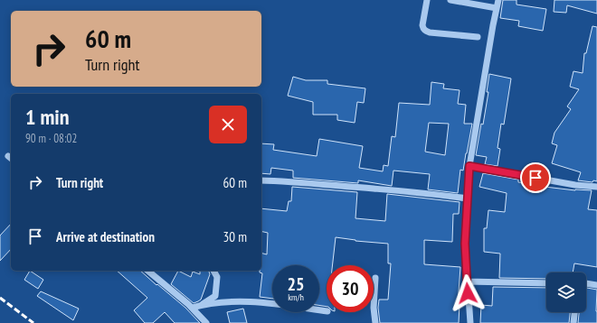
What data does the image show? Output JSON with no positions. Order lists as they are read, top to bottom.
{
  "page": {
    "turn": ["60 m", "Turn right"],
    "heading": ["1 min", "90 m · 08:02"],
    "list": [
      {
        "name": "Turn right",
        "value": "60 m"
      },
      {
        "name": "Arrive at destination",
        "value": "30 m"
      }
    ],
    "speed": "25 km/h",
    "limit": "30"
  }
}
